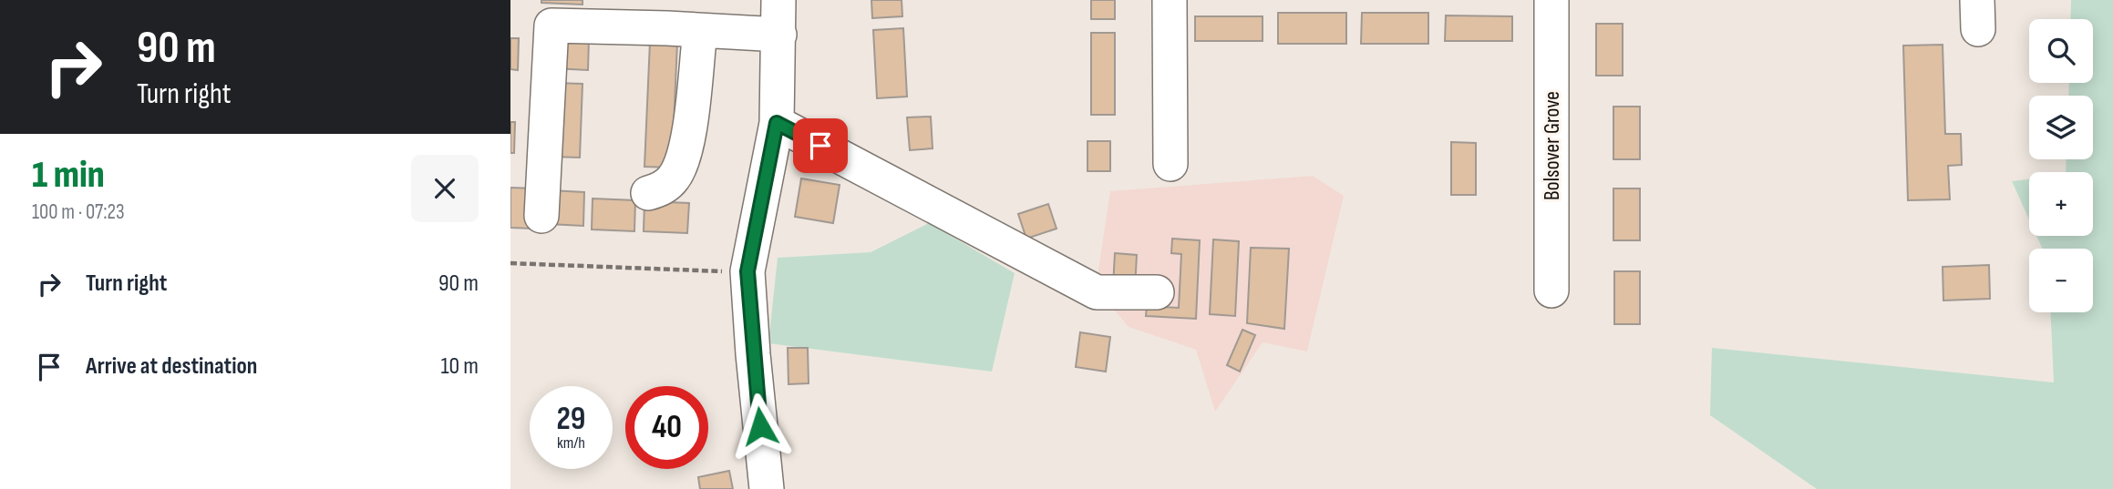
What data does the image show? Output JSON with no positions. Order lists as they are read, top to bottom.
{
  "streets": {
    "street": ["Bolsover Grove"]
  },
  "page": {
    "turn": ["90 m", "Turn right"],
    "map_buttons": ["+", "−"],
    "heading": ["1 min", "100 m · 07:23"],
    "list": [
      {
        "name": "Turn right",
        "value": "90 m"
      },
      {
        "name": "Arrive at destination",
        "value": "10 m"
      }
    ],
    "speed": "29 km/h",
    "limit": "40"
  }
}
